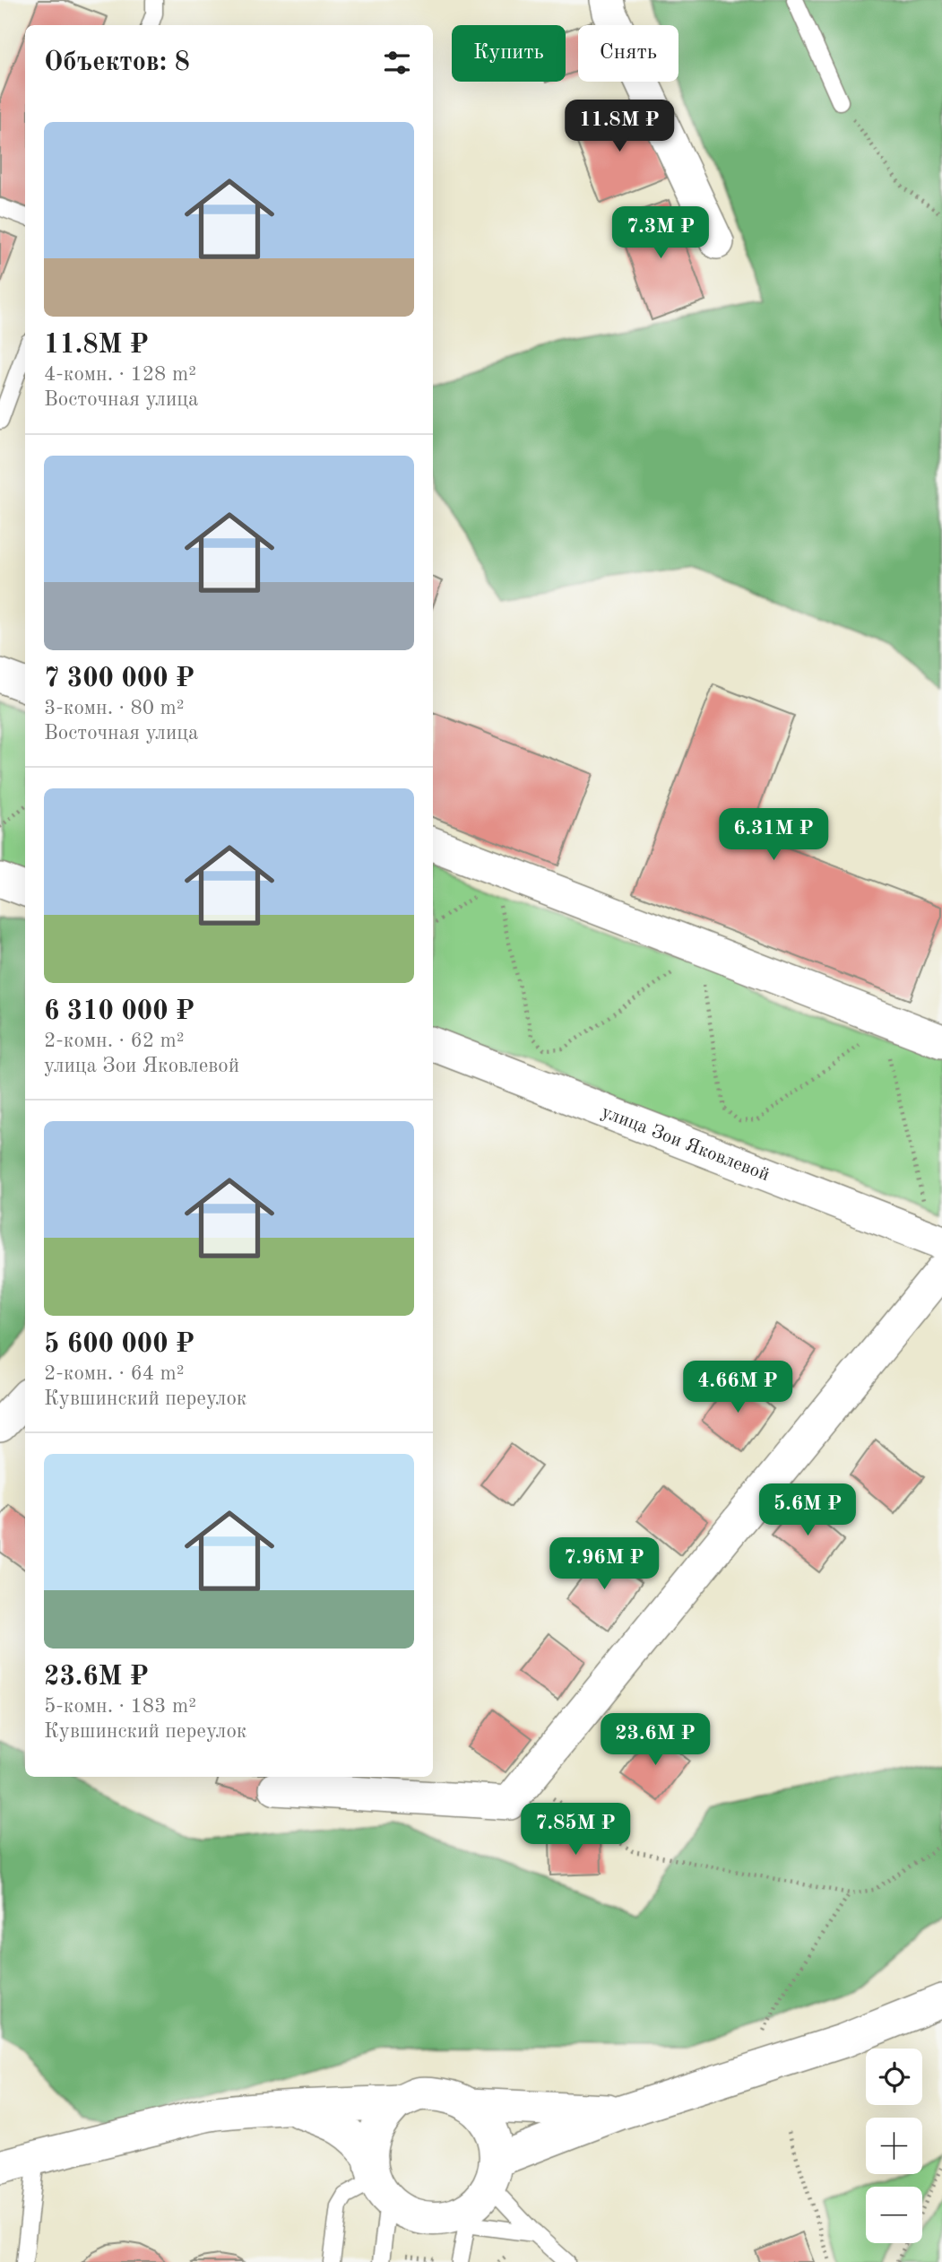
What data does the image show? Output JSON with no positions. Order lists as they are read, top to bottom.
{
  "streets": {
    "street": ["улица Зои Яковлевой"]
  },
  "page": {
    "chip": ["Купить", "Снять"],
    "heading": "Объектов: 8",
    "price": [
      "11.8M ₽",
      "7.3M ₽",
      "6.31M ₽",
      "4.66M ₽",
      "5.6M ₽",
      "7.96M ₽",
      "23.6M ₽",
      "7.85M ₽"
    ],
    "list": [
      {
        "name": "11.8M ₽",
        "note": "4-комн. · 128 m² · Восточная улица"
      },
      {
        "name": "7 300 000 ₽",
        "note": "3-комн. · 80 m² · Восточная улица"
      },
      {
        "name": "6 310 000 ₽",
        "note": "2-комн. · 62 m² · улица Зои Яковлевой"
      },
      {
        "name": "5 600 000 ₽",
        "note": "2-комн. · 64 m² · Кувшинский переулок"
      },
      {
        "name": "23.6M ₽",
        "note": "5-комн. · 183 m² · Кувшинский переулок"
      }
    ],
    "map_buttons": ["+", "−"]
  }
}
